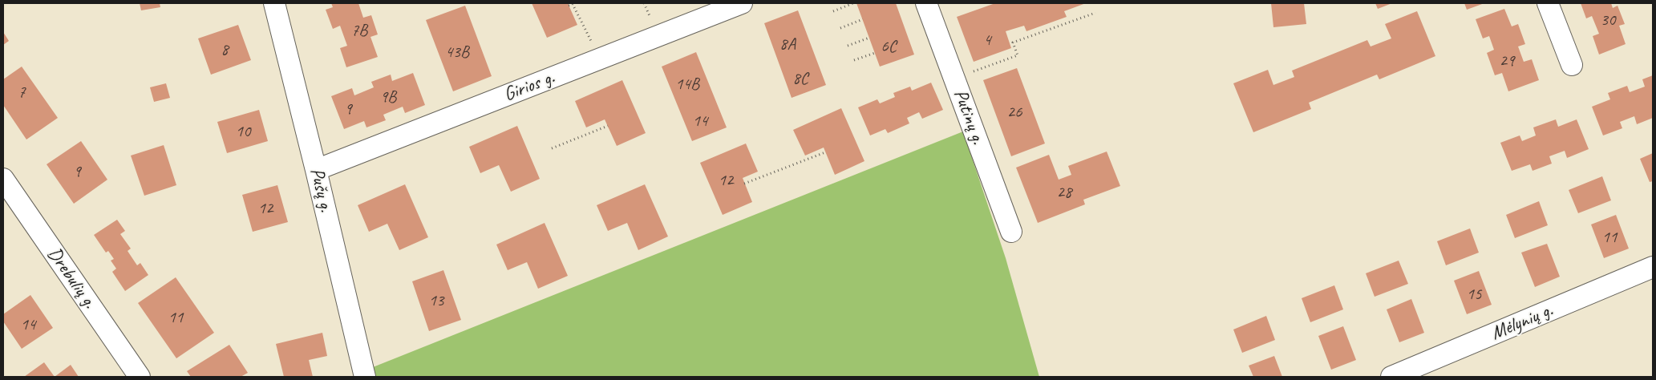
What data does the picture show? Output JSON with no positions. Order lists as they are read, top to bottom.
{
  "streets": {
    "street": [
      "Girios g.",
      "Putinų g.",
      "Pušų g.",
      "Drebulių g.",
      "Mėlynių g."
    ]
  },
  "crossings": [
    ["Girios g.", "Pušų g."]
  ],
  "house_numbers": [
    "30",
    "7B",
    "4",
    "8A",
    "6C",
    "8",
    "43B",
    "29",
    "8C",
    "14B",
    "7",
    "9B",
    "9",
    "26",
    "14",
    "10",
    "9",
    "12",
    "28",
    "12",
    "11",
    "15",
    "13",
    "11",
    "14"
  ]
}
